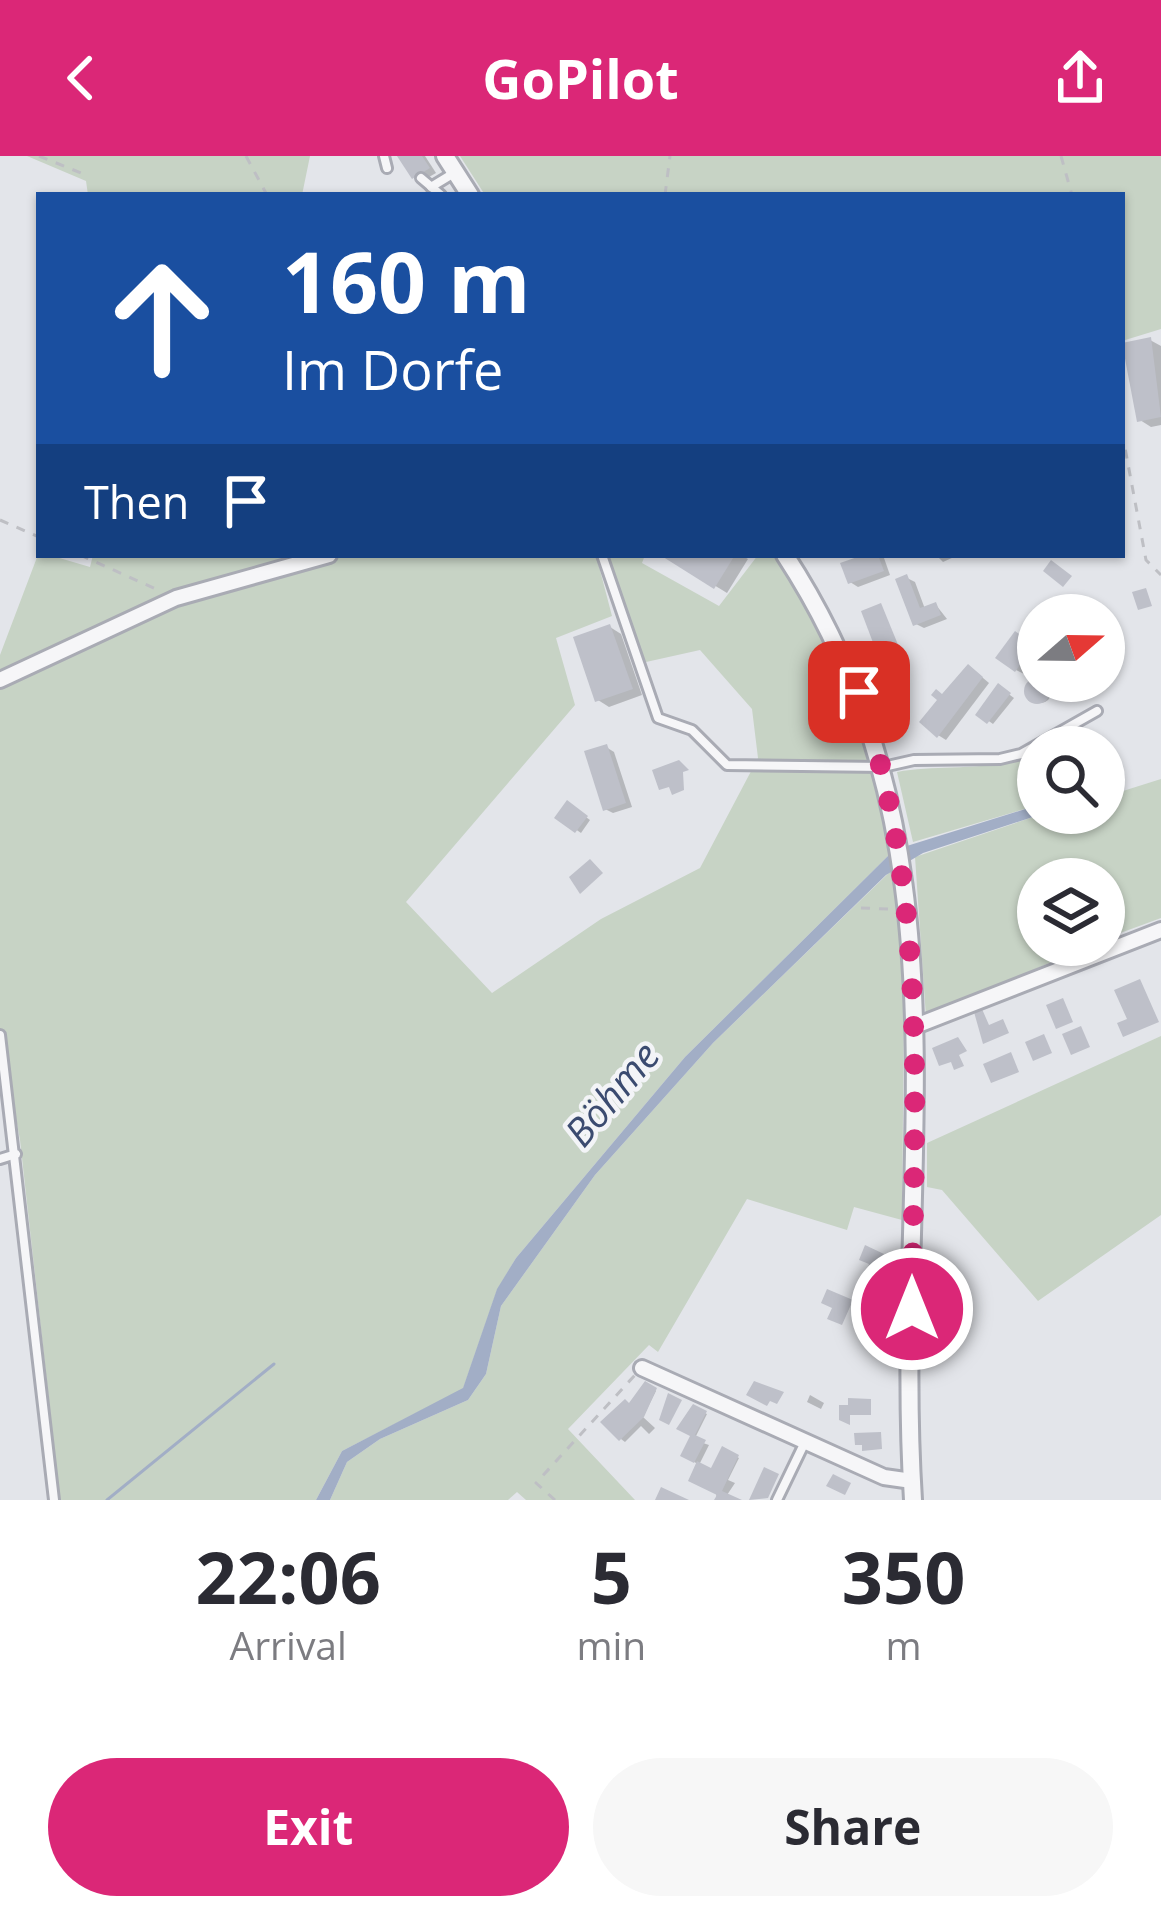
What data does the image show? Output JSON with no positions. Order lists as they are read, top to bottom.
{
  "water": ["Böhme"],
  "north": "right",
  "page": {
    "header": "GoPilot",
    "turn": ["160 m", "Im Dorfe"],
    "then": "Then",
    "eta": [
      "22:06",
      "Arrival",
      "5",
      "min",
      "350",
      "m"
    ],
    "buttons": ["Exit", "Share"]
  }
}
